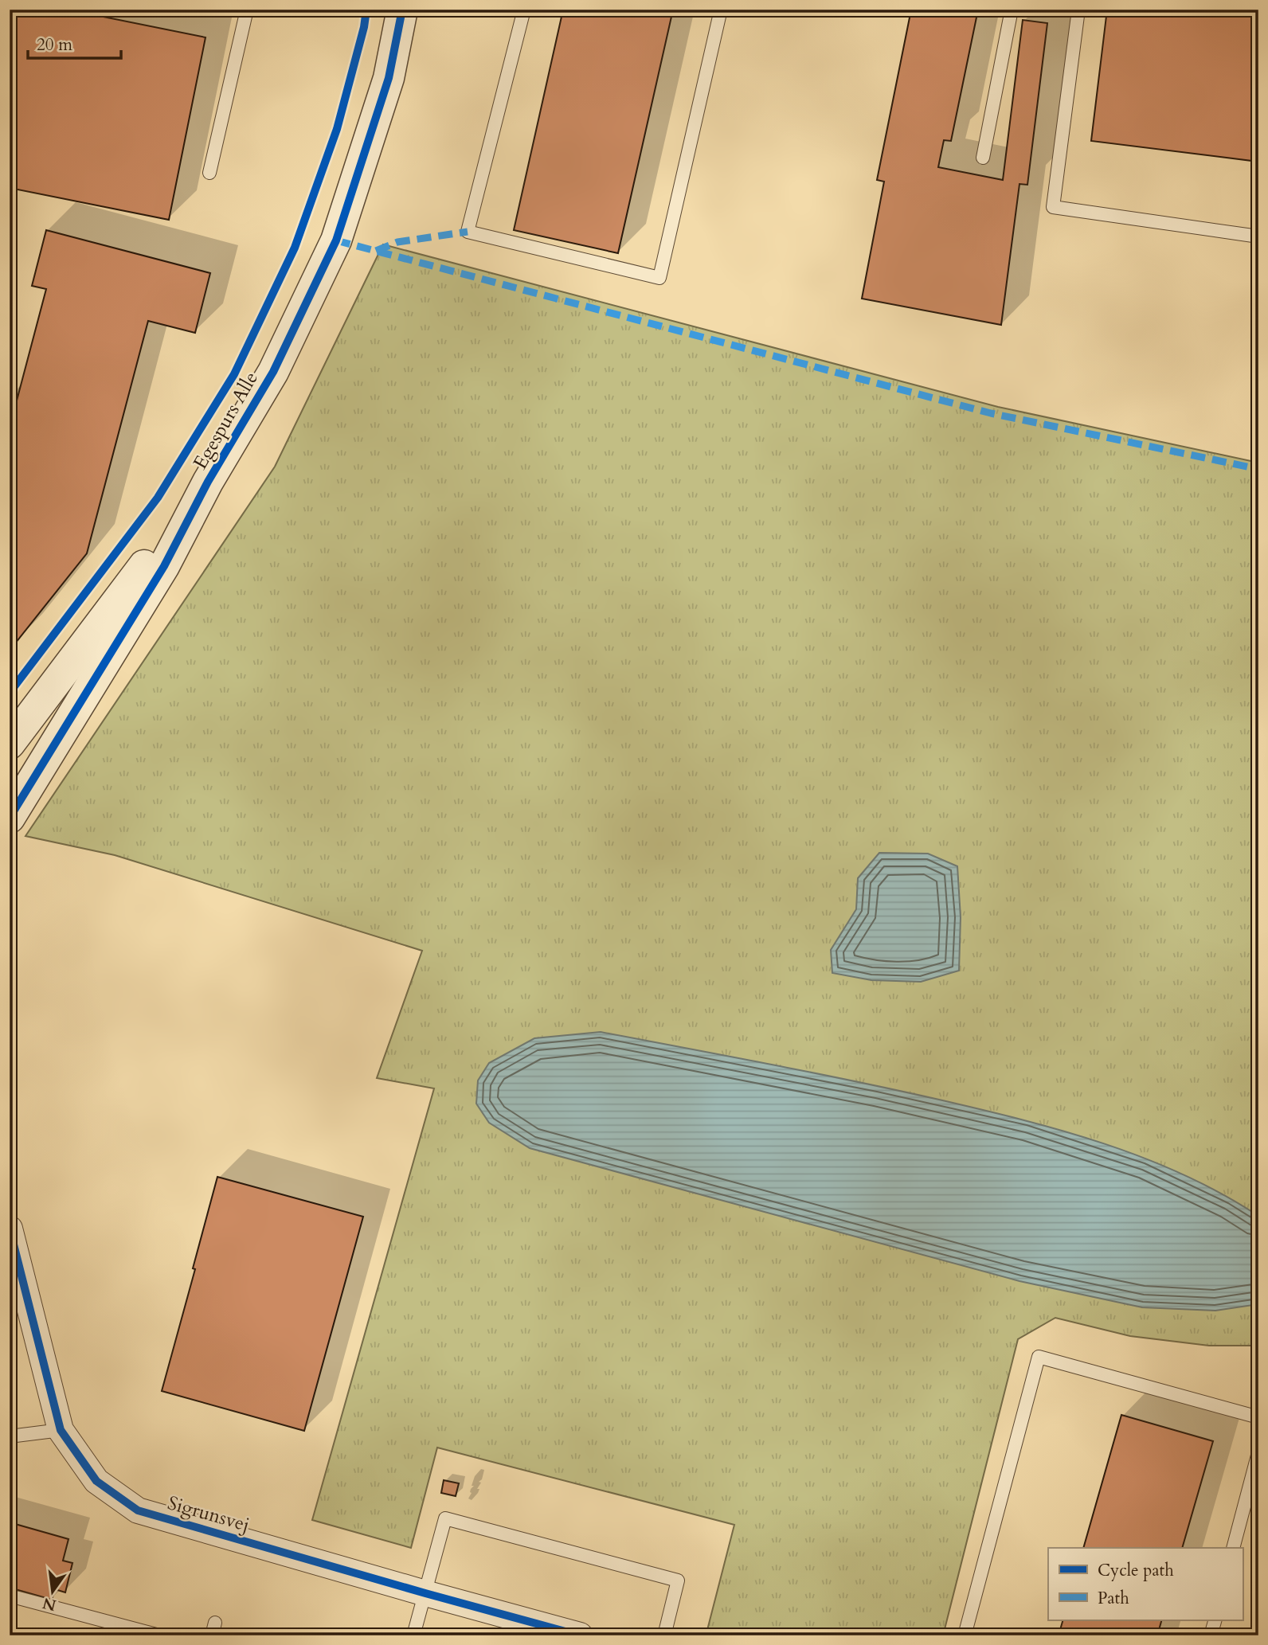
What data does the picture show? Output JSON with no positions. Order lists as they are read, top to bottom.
{
  "streets": {
    "street": ["Egespurs Alle", "Sigrunsvej"]
  },
  "legend": ["Cycle path", "Path"],
  "scale_bar": "20 m",
  "north": "bottom"
}
